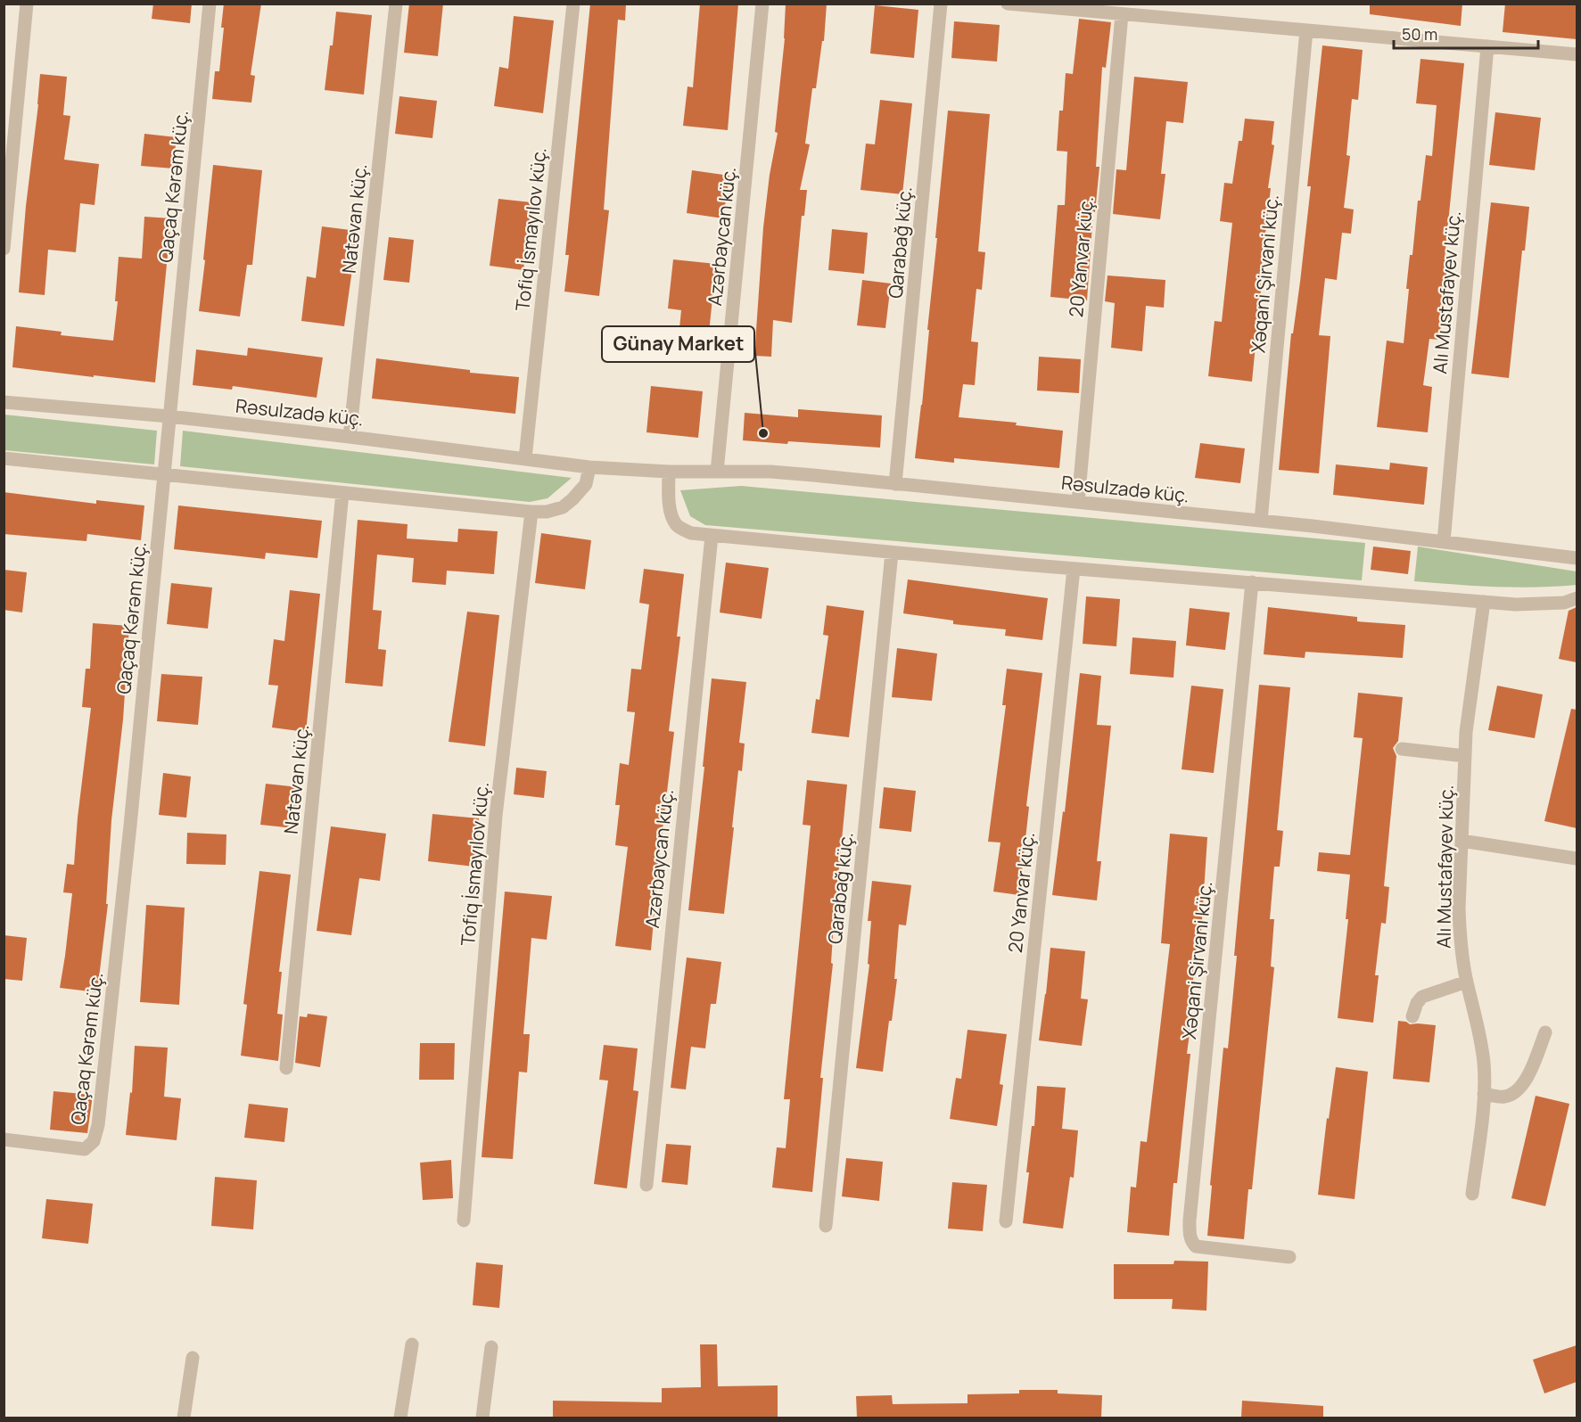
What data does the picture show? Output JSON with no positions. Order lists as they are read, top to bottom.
{
  "streets": {
    "street": [
      "Qaçaq Kərəm küç.",
      "Natəvan küç.",
      "Tofiq İsmayılov küç.",
      "Azərbaycan küç.",
      "Qarabağ küç.",
      "20 Yanvar küç.",
      "Xəqani Şirvani küç.",
      "Alı Mustafayev küç.",
      "Rəsulzadə küç."
    ]
  },
  "crossings": [
    ["Qaçaq Kərəm küç.", "Rəsulzadə küç."],
    ["Natəvan küç.", "Rəsulzadə küç."],
    ["Tofiq İsmayılov küç.", "Rəsulzadə küç."],
    ["Azərbaycan küç.", "Rəsulzadə küç."],
    ["Qarabağ küç.", "Rəsulzadə küç."],
    ["20 Yanvar küç.", "Rəsulzadə küç."],
    ["Xəqani Şirvani küç.", "Rəsulzadə küç."],
    ["Alı Mustafayev küç.", "Rəsulzadə küç."]
  ],
  "places": ["Günay Market"],
  "scale_bar": "50 m"
}
